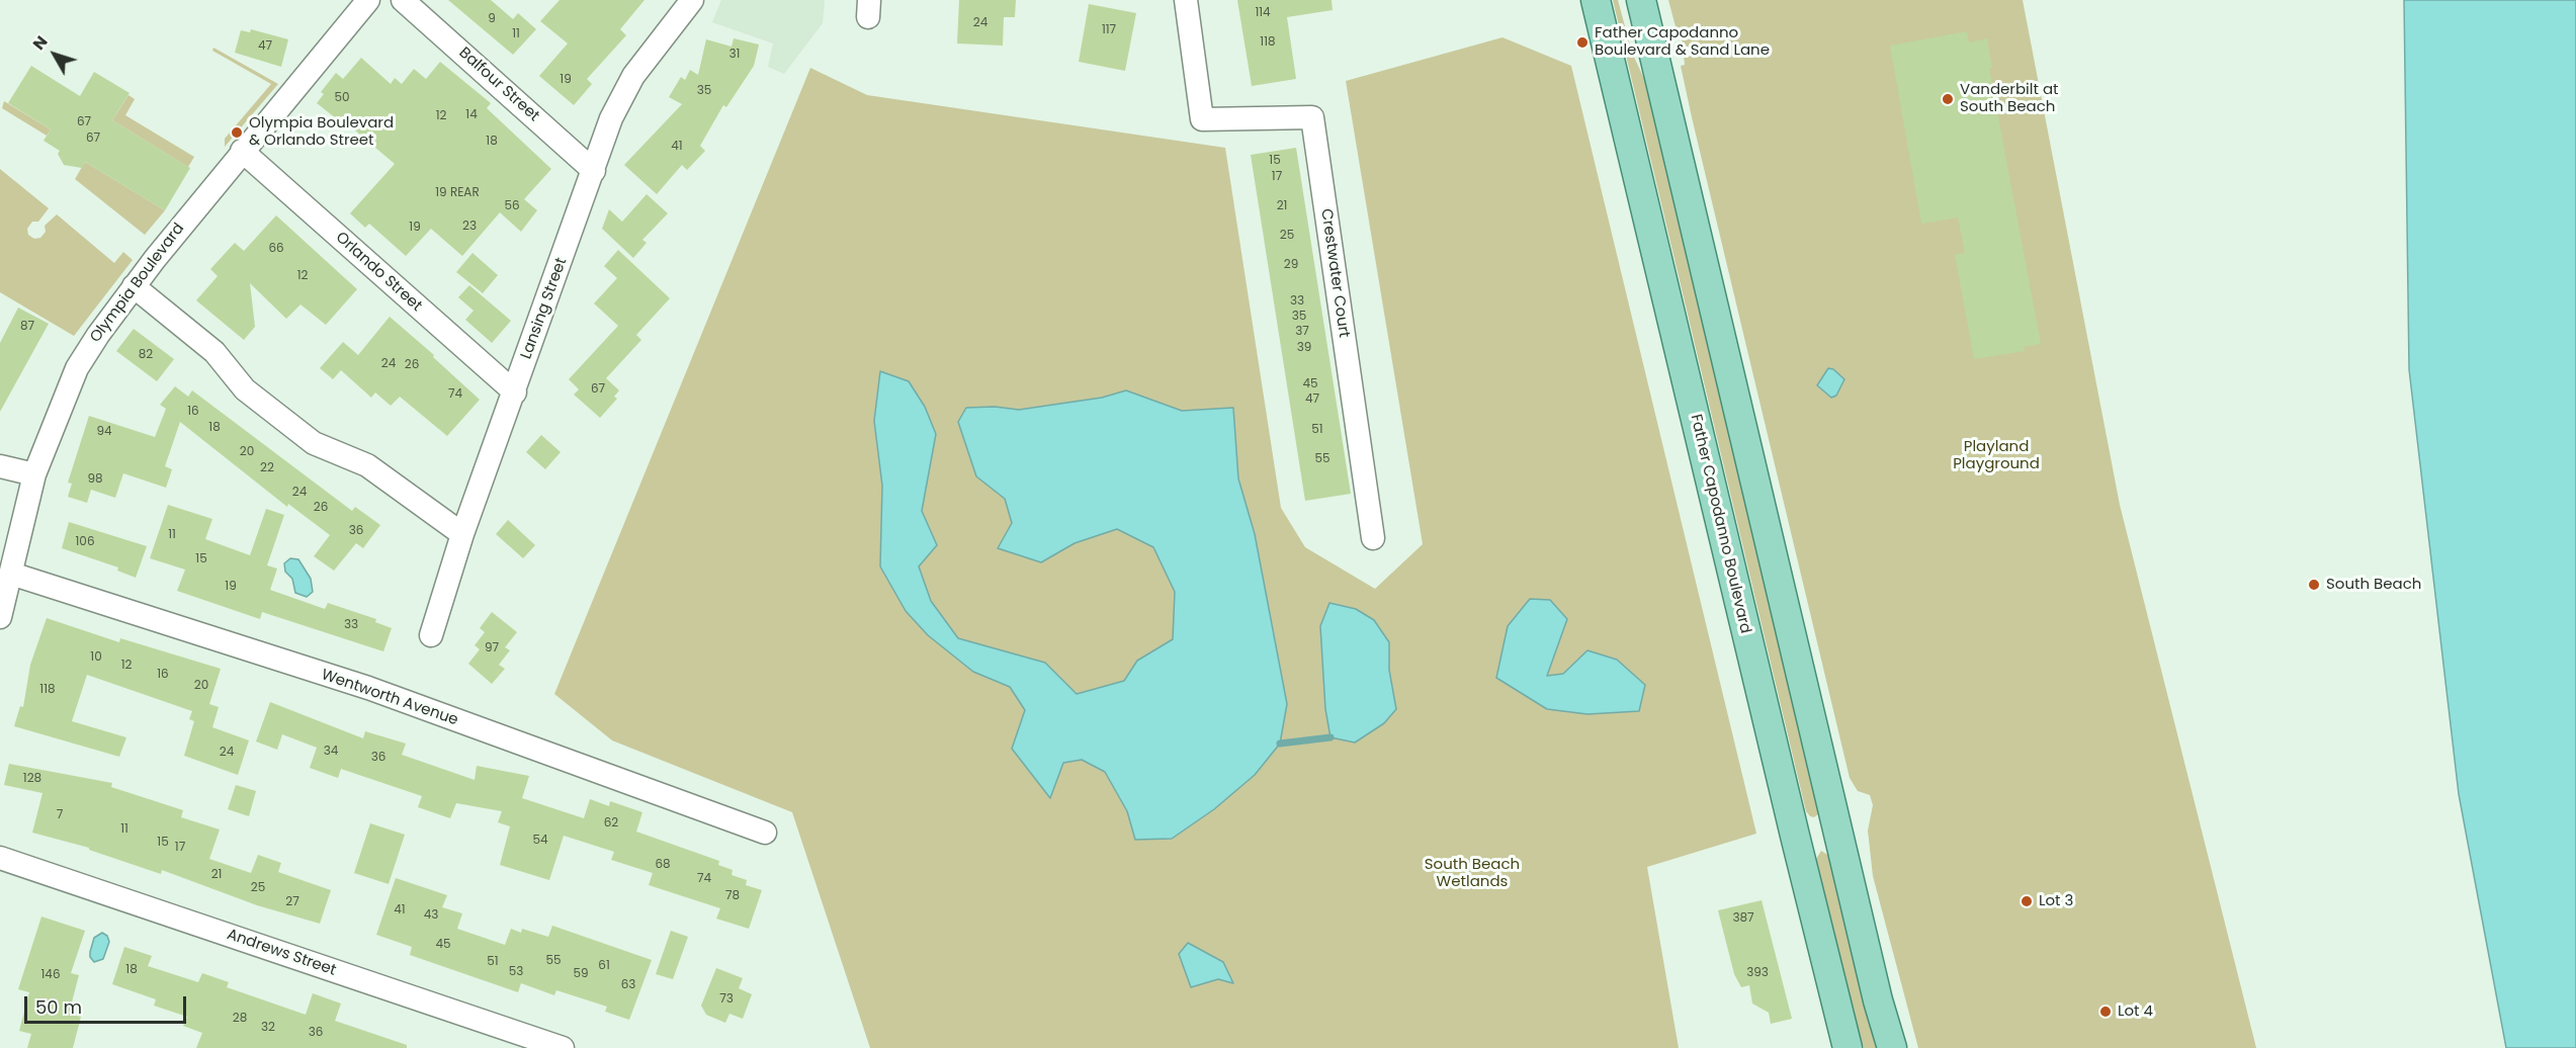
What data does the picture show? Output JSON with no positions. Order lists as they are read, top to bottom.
{
  "streets": {
    "main road": ["Father Capodanno Boulevard"],
    "street": [
      "Balfour Street",
      "Orlando Street",
      "Crestwater Court",
      "Olympia Boulevard",
      "Lansing Street",
      "Wentworth Avenue",
      "Andrews Street"
    ]
  },
  "crossings": [
    ["Balfour Street", "Lansing Street"],
    ["Orlando Street", "Olympia Boulevard"],
    ["Orlando Street", "Lansing Street"],
    ["Olympia Boulevard", "Wentworth Avenue"]
  ],
  "parks": ["Playland Playground", "South Beach Wetlands"],
  "places": [
    "Father Capodanno Boulevard & Sand Lane",
    "Vanderbilt at South Beach",
    "Olympia Boulevard & Orlando Street",
    "South Beach",
    "Lot 3",
    "Lot 4"
  ],
  "house_numbers": [
    "114",
    "9",
    "24",
    "117",
    "11",
    "118",
    "47",
    "31",
    "19",
    "35",
    "50",
    "14",
    "12",
    "67",
    "67",
    "18",
    "41",
    "15",
    "17",
    "19 REAR",
    "56",
    "21",
    "23",
    "19",
    "25",
    "66",
    "29",
    "12",
    "33",
    "35",
    "87",
    "37",
    "39",
    "82",
    "24",
    "26",
    "45",
    "67",
    "74",
    "47",
    "16",
    "18",
    "51",
    "94",
    "20",
    "55",
    "22",
    "98",
    "24",
    "26",
    "36",
    "11",
    "106",
    "15",
    "19",
    "33",
    "97",
    "10",
    "12",
    "16",
    "20",
    "118",
    "34",
    "24",
    "36",
    "128",
    "7",
    "62",
    "11",
    "54",
    "15",
    "17",
    "68",
    "21",
    "74",
    "25",
    "78",
    "27",
    "41",
    "43",
    "387",
    "45",
    "55",
    "51",
    "61",
    "18",
    "53",
    "393",
    "59",
    "146",
    "63",
    "73",
    "28",
    "32",
    "36"
  ],
  "scale_bar": "50 m",
  "north": "top left"
}
